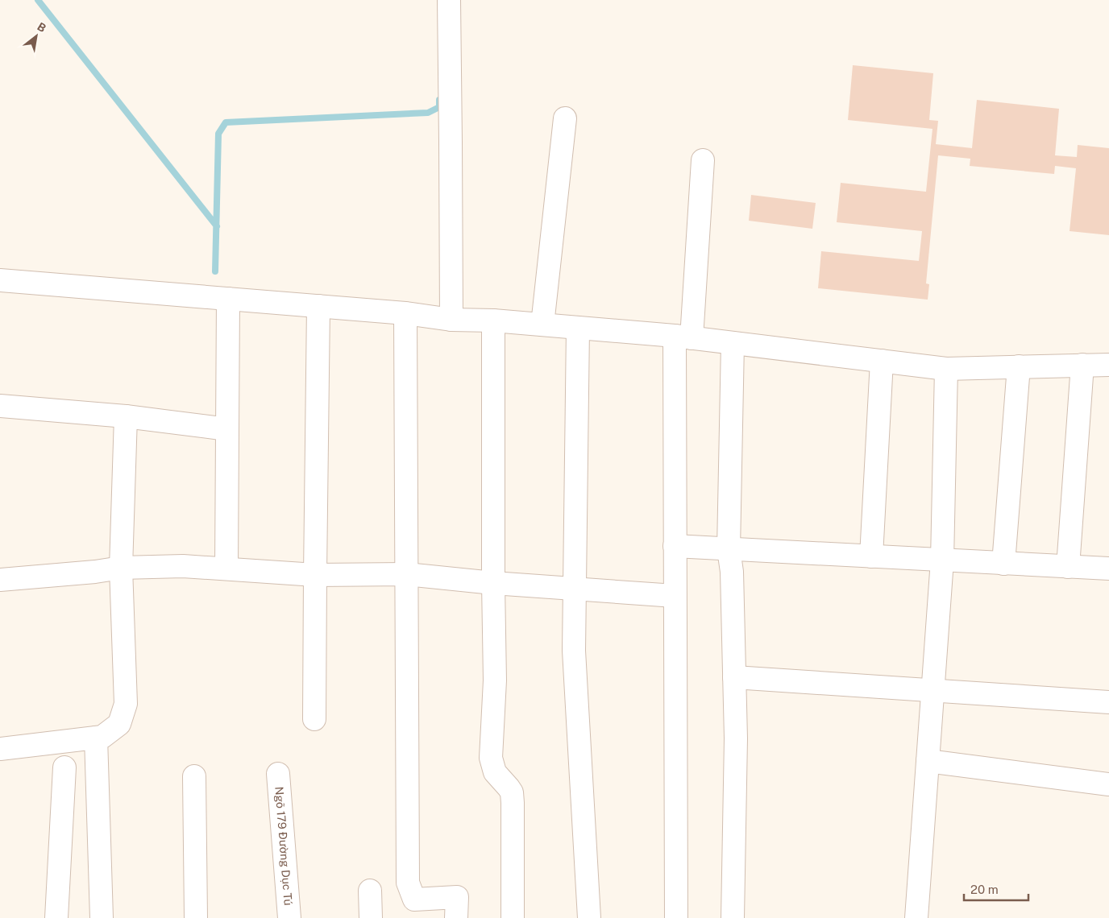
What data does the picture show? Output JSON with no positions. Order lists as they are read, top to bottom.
{
  "streets": {
    "street": ["Ngõ 179 Đường Dục Tú"]
  },
  "scale_bar": "20 m",
  "north": "top right"
}
